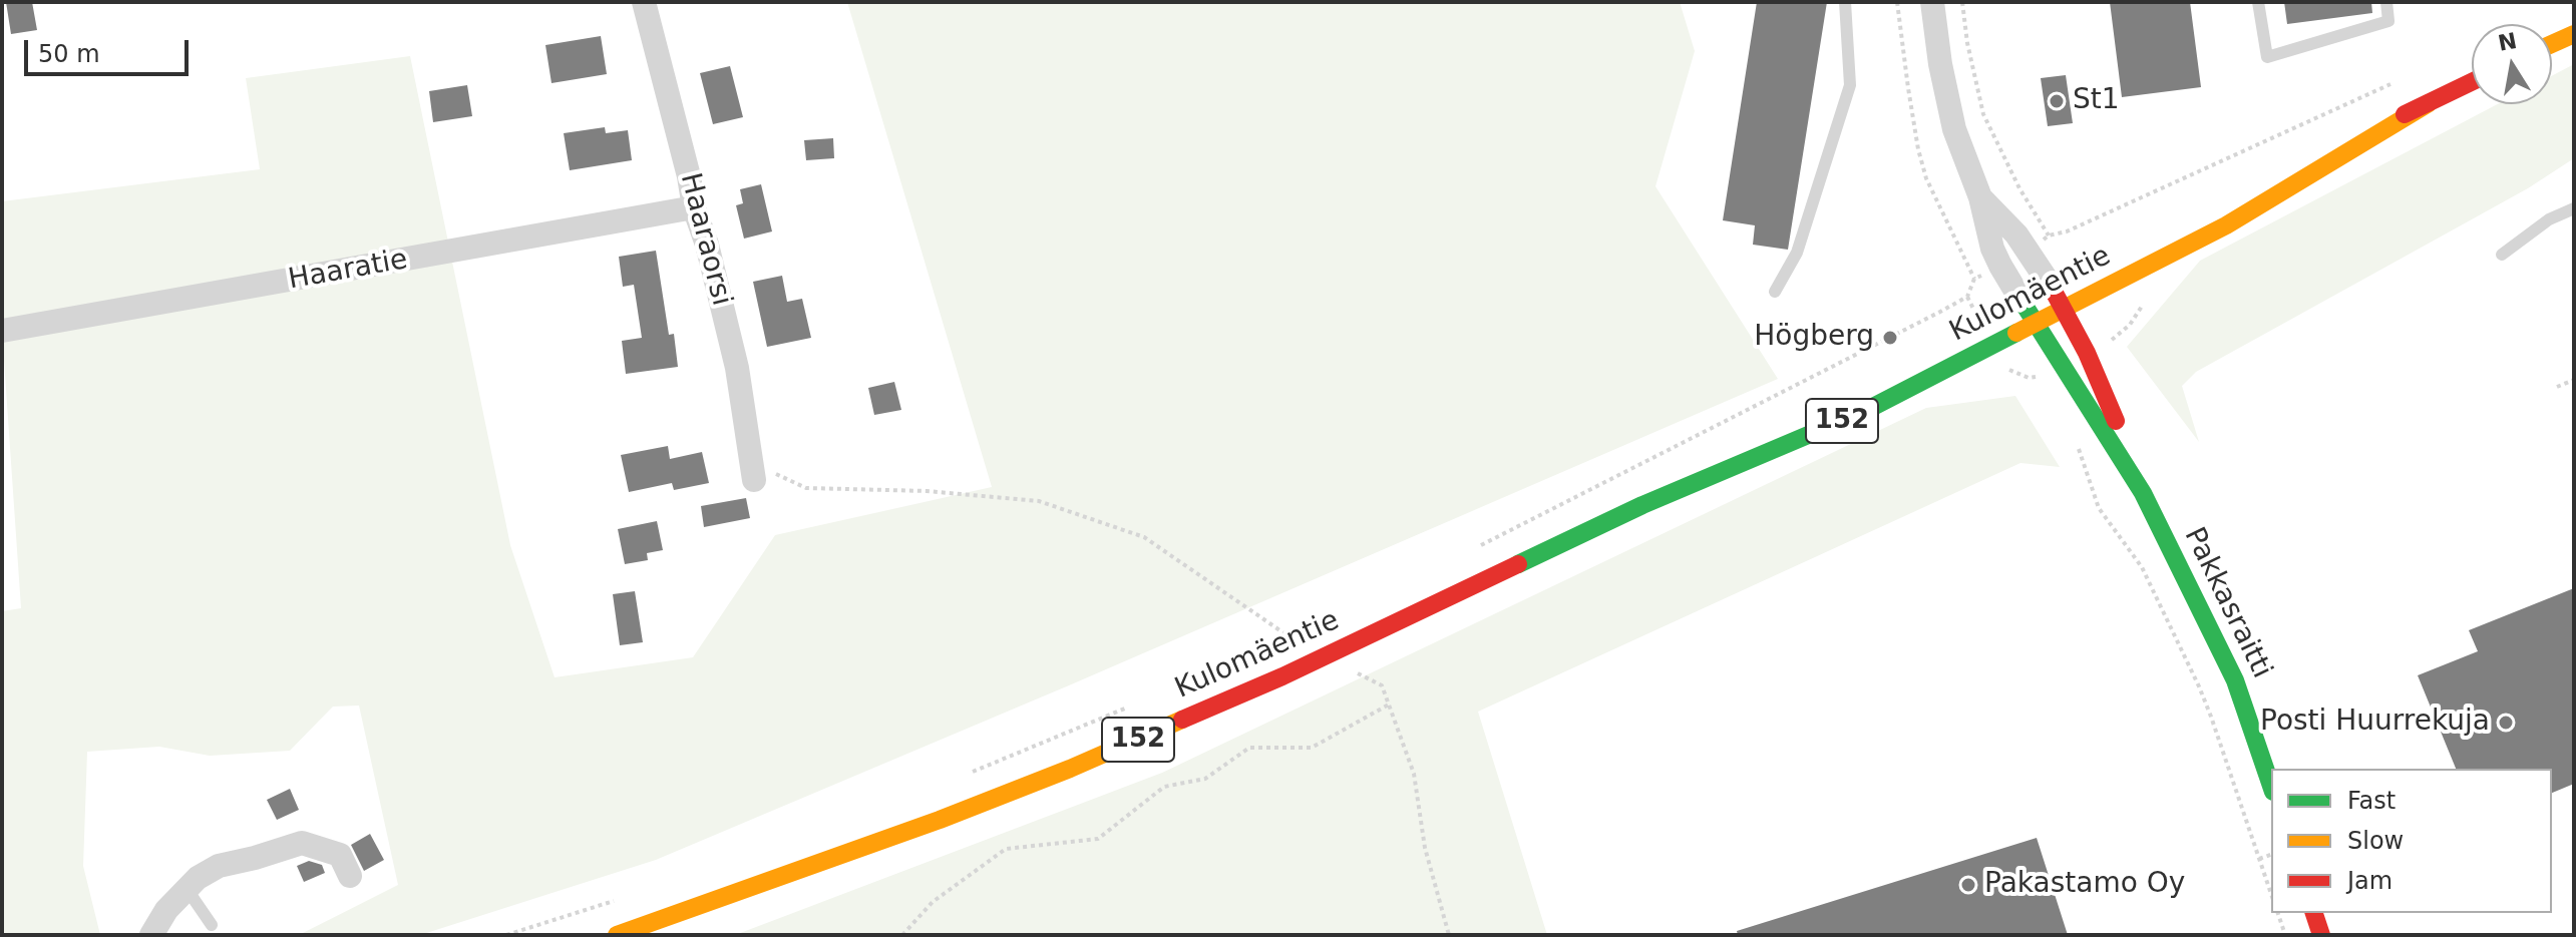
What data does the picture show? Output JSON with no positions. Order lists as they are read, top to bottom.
{
  "streets": {
    "main road": ["Kulomäentie", "152", "Pakkasraitti"],
    "street": ["Haaraorsi", "Haaratie"]
  },
  "crossings": [
    ["Haaraorsi", "Haaratie"],
    ["Kulomäentie", "Pakkasraitti"]
  ],
  "places": [
    "St1",
    "Högberg",
    "Posti Huurrekuja",
    "Pakastamo Oy"
  ],
  "legend": ["Fast", "Slow", "Jam"],
  "scale_bar": "50 m",
  "north": "top"
}
